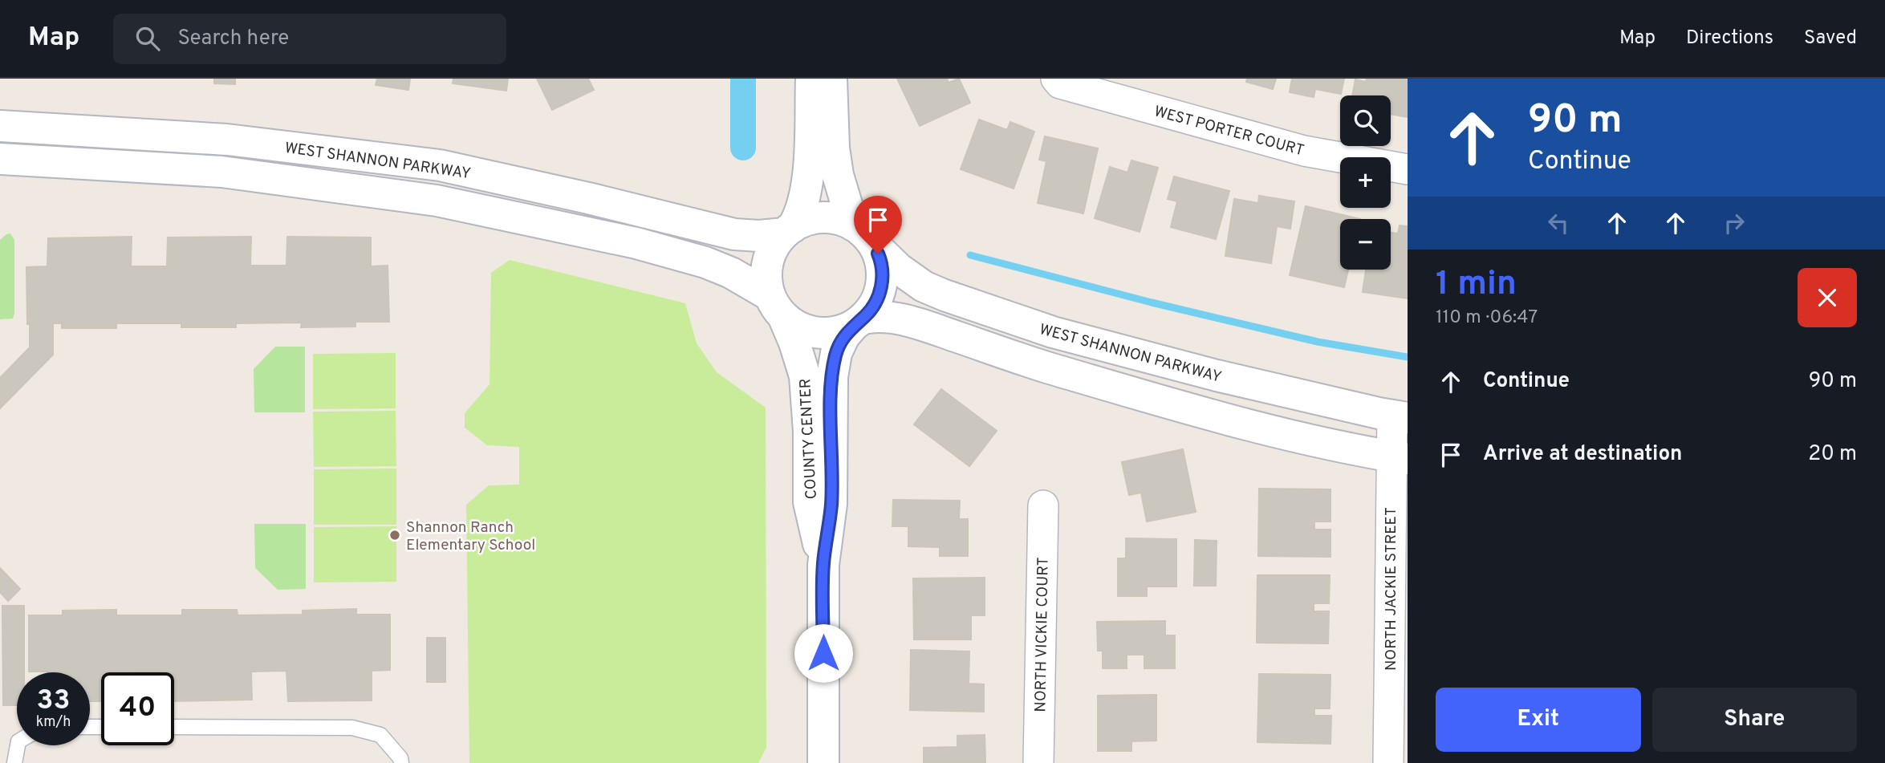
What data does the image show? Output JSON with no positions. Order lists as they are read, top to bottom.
{
  "streets": {
    "street": [
      "WEST PORTER COURT",
      "WEST SHANNON PARKWAY",
      "COUNTY CENTER",
      "NORTH JACKIE STREET",
      "NORTH VICKIE COURT"
    ]
  },
  "crossings": [
    ["WEST SHANNON PARKWAY", "COUNTY CENTER"],
    ["WEST SHANNON PARKWAY", "NORTH JACKIE STREET"]
  ],
  "places": ["Shannon Ranch Elementary School"],
  "page": {
    "header": "Map",
    "search": "Search here",
    "nav": ["Map", "Directions", "Saved"],
    "turn": ["90 m", "Continue"],
    "map_buttons": ["+", "−"],
    "heading": ["1 min", "110 m · 06:47"],
    "list": [
      {
        "name": "Continue",
        "value": "90 m"
      },
      {
        "name": "Arrive at destination",
        "value": "20 m"
      }
    ],
    "speed": "33 km/h",
    "limit": "40",
    "buttons": ["Exit", "Share"]
  }
}
